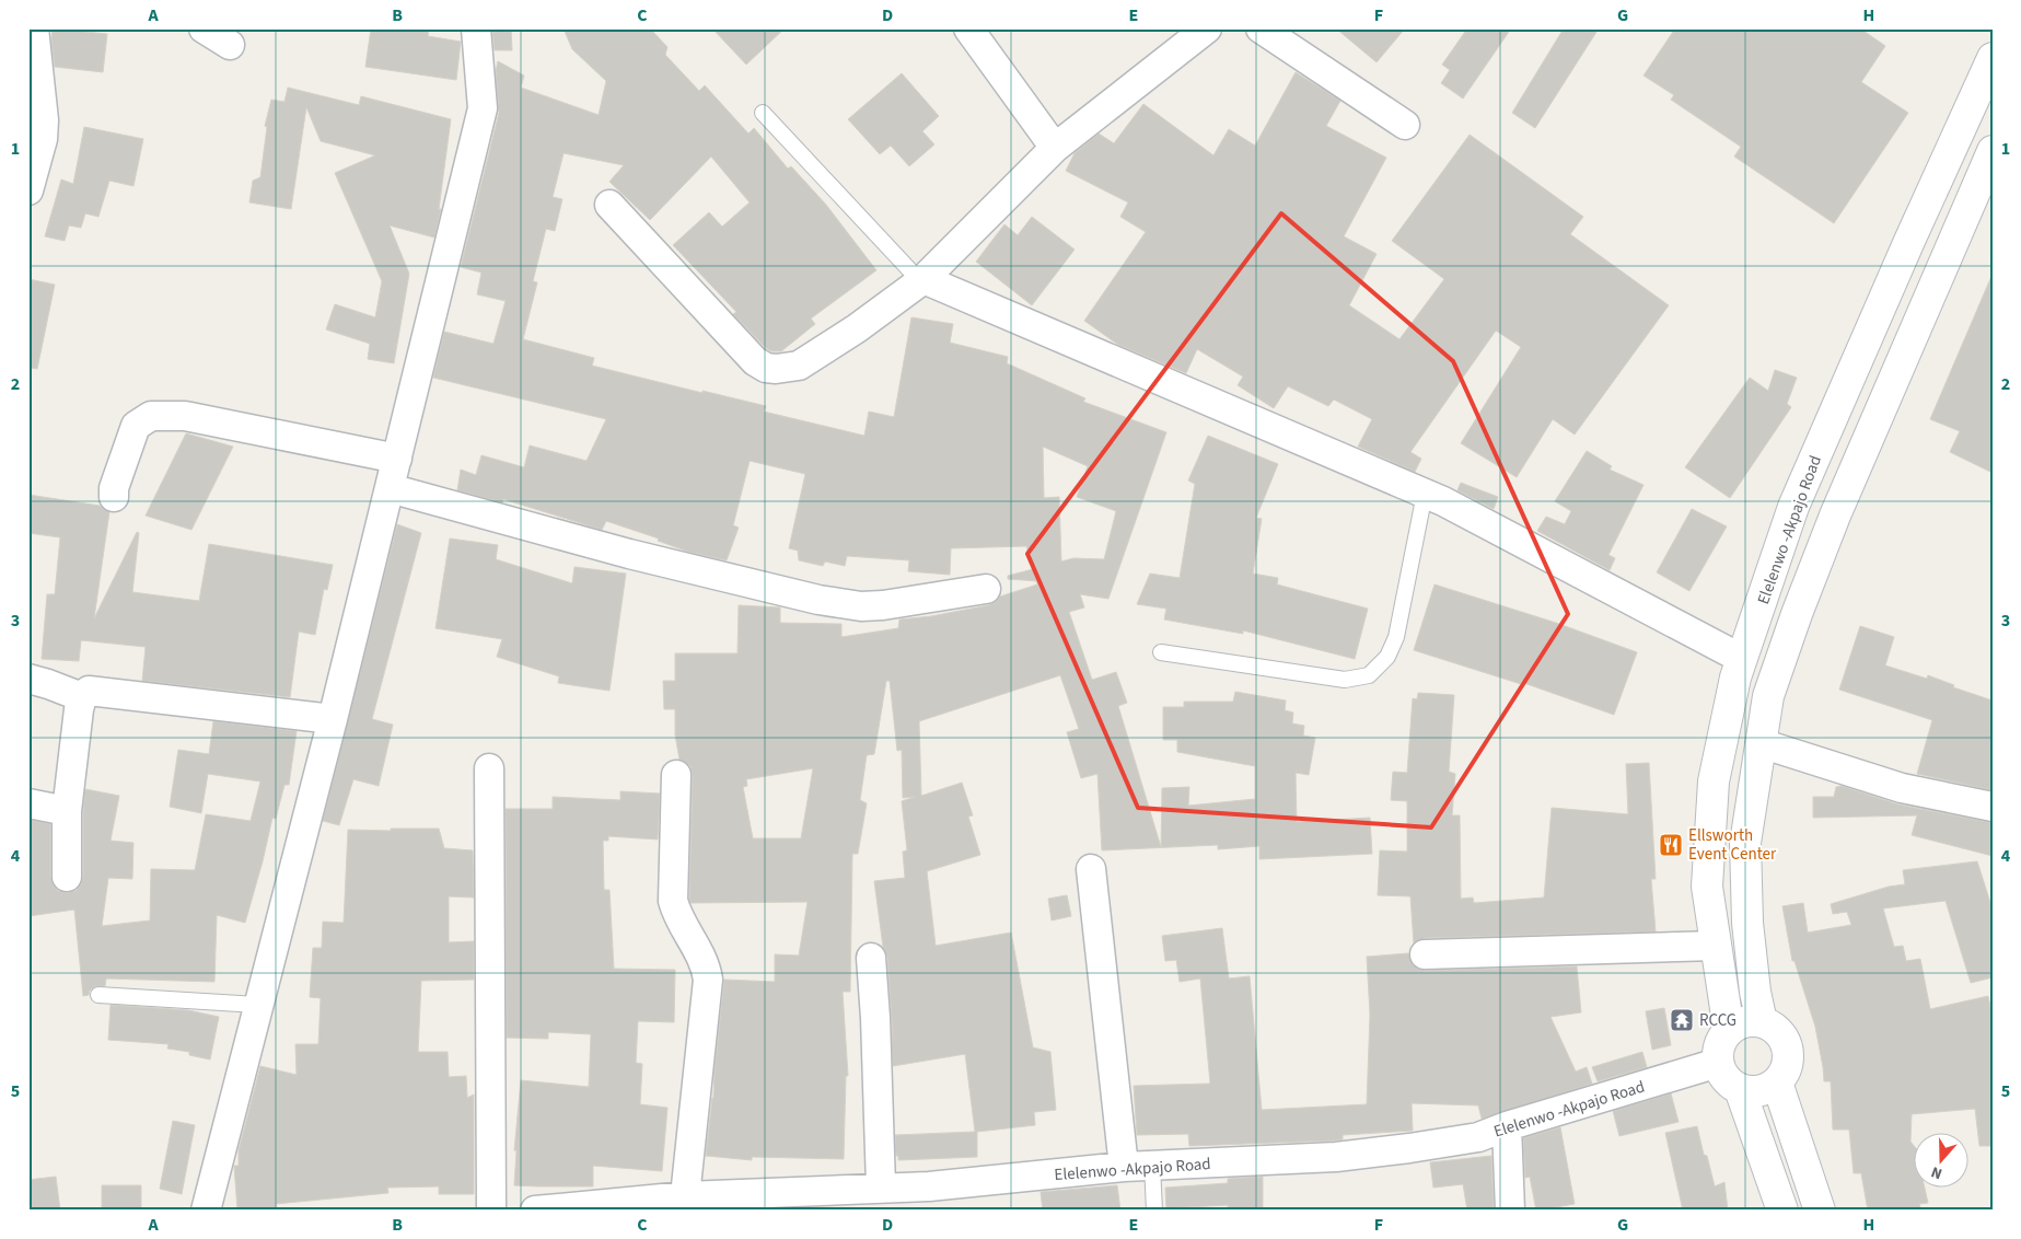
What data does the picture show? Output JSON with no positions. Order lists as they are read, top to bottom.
{
  "streets": {
    "main road": ["Elelenwo -Akpajo Road"]
  },
  "places": {
    "restaurant": ["Ellsworth Event Center"],
    "temple": ["RCCG"]
  },
  "north": "bottom",
  "grid": {
    "columns": [
      "A",
      "B",
      "C",
      "D",
      "E",
      "F",
      "G",
      "H"
    ],
    "rows": [
      "1",
      "2",
      "3",
      "4",
      "5"
    ]
  }
}
